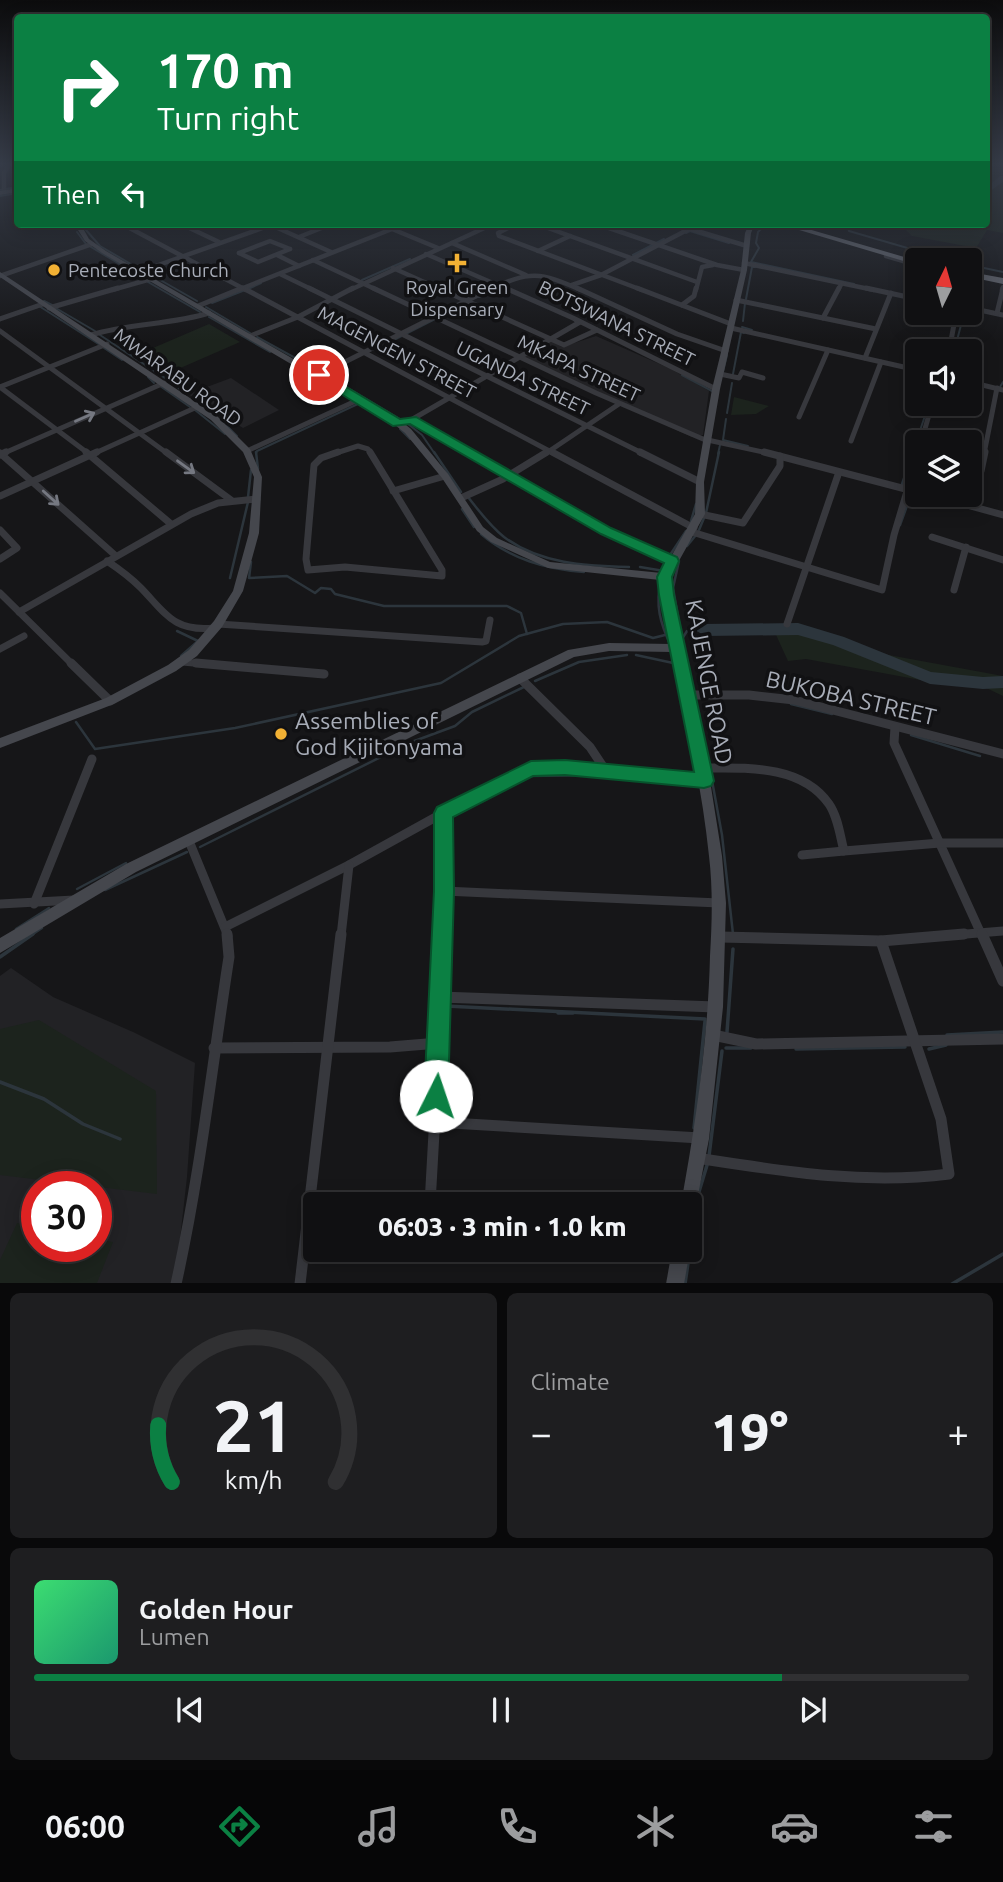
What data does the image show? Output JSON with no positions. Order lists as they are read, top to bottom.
{
  "streets": {
    "street": [
      "BOTSWANA STREET",
      "MAGENGENI STREET",
      "MKAPA STREET",
      "MWARABU ROAD",
      "UGANDA STREET",
      "KAJENGE ROAD",
      "BUKOBA STREET"
    ]
  },
  "crossings": [
    ["BOTSWANA STREET", "KAJENGE ROAD"],
    ["MAGENGENI STREET", "KAJENGE ROAD"],
    ["MKAPA STREET", "KAJENGE ROAD"],
    ["UGANDA STREET", "KAJENGE ROAD"],
    ["KAJENGE ROAD", "BUKOBA STREET"]
  ],
  "places": {
    "health": ["Royal Green Dispensary"],
    "other": ["Pentecoste Church", "Assemblies of God Kijitonyama"]
  },
  "north": "top",
  "page": {
    "turn": ["170 m", "Turn right"],
    "then": "Then",
    "limit": "30",
    "trip": "06:03 · 3 min · 1.0 km",
    "tile": "Climate",
    "heat": ["−", "19°", "+"],
    "song": ["Golden Hour", "Lumen"],
    "tabs": "06:00",
    "gauge": ["21", "km/h"]
  }
}
